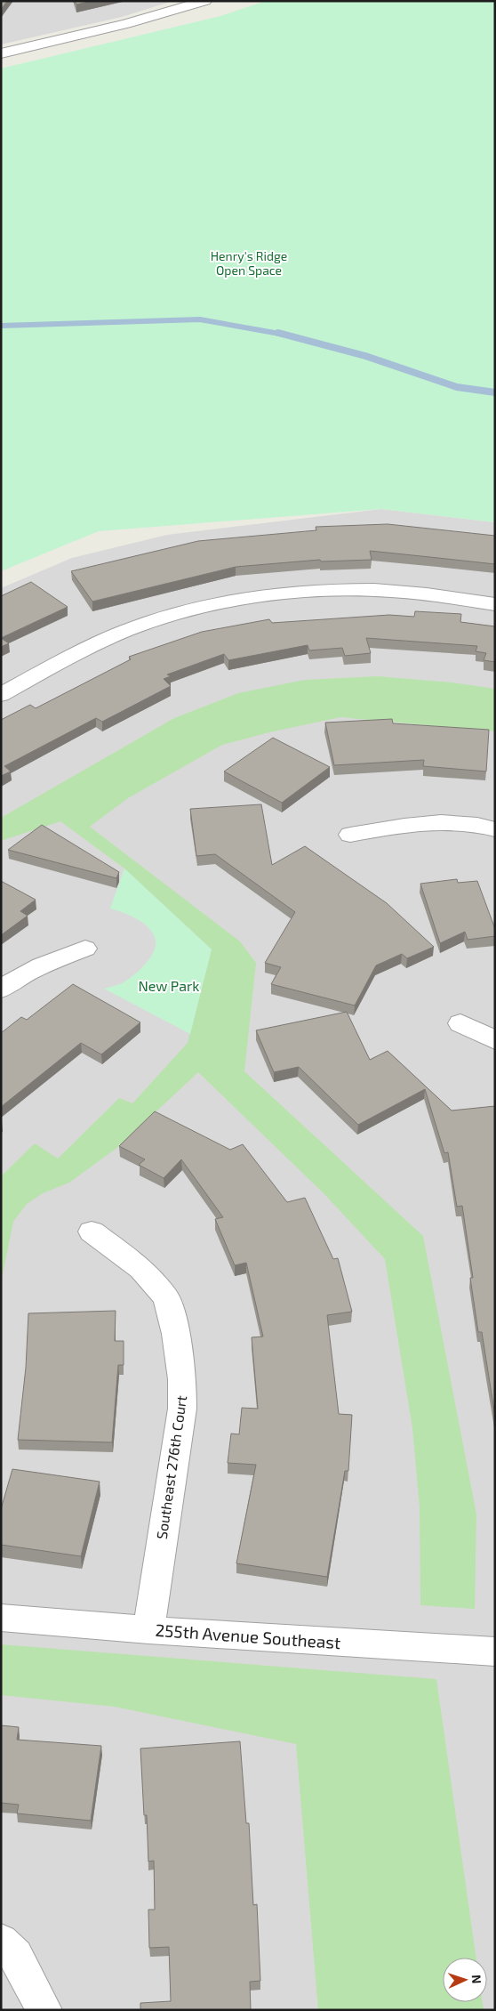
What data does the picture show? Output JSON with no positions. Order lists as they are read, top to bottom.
{
  "streets": {
    "street": ["Southeast 276th Court", "255th Avenue Southeast"]
  },
  "crossings": [
    ["Southeast 276th Court", "255th Avenue Southeast"]
  ],
  "parks": ["Henry's Ridge Open Space", "New Park"],
  "north": "right"
}
